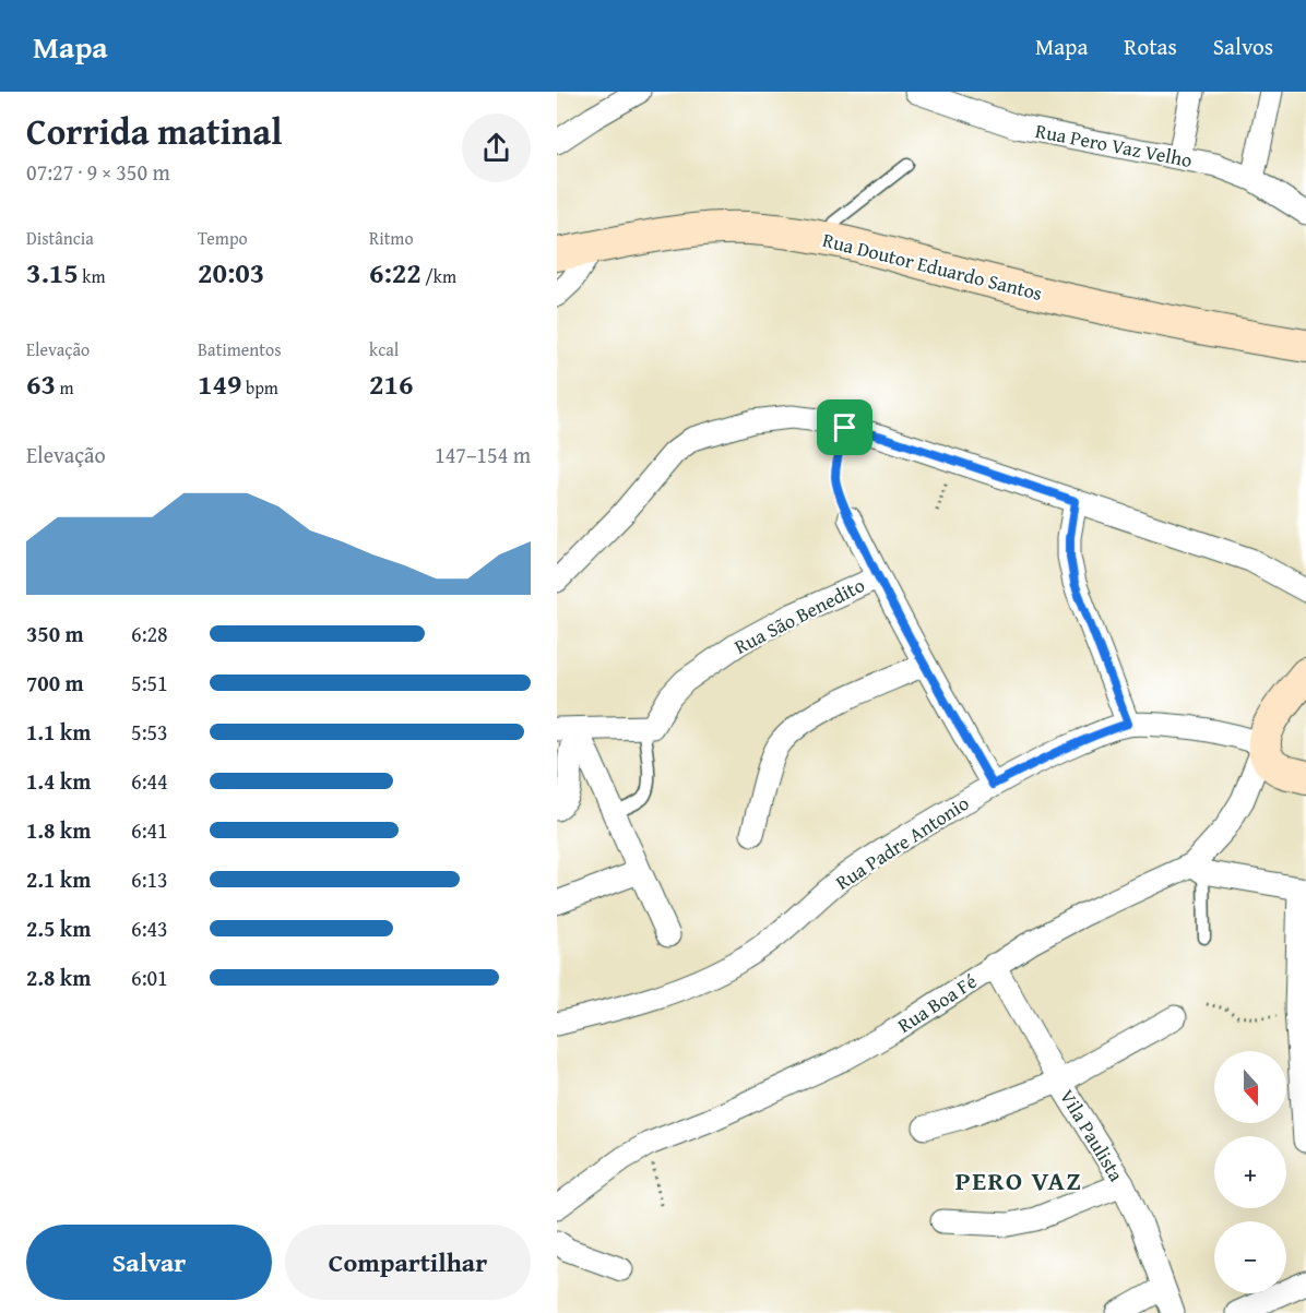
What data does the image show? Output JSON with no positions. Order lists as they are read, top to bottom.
{
  "streets": {
    "main road": ["Rua Doutor Eduardo Santos"],
    "street": [
      "Rua Pero Vaz Velho",
      "Rua São Benedito",
      "Rua Padre Antonio",
      "Rua Boa Fé",
      "Vila Paulista"
    ]
  },
  "crossings": [
    ["Rua Padre Antonio", "Rua Boa Fé"],
    ["Rua Boa Fé", "Vila Paulista"]
  ],
  "districts": ["PERO VAZ"],
  "north": "bottom",
  "page": {
    "header": "Mapa",
    "nav": ["Mapa", "Rotas", "Salvos"],
    "heading": ["Corrida matinal", "07:27 · 9 × 350 m"],
    "stats": [
      ["Distância", "3.15 km"],
      ["Tempo", "20:03"],
      ["Ritmo", "6:22 /km"],
      ["Elevação", "63 m"],
      ["Batimentos", "149 bpm"],
      ["kcal", "216"]
    ],
    "chart": ["Elevação", "147–154 m"],
    "list": [
      {
        "name": "350 m",
        "note": "6:28"
      },
      {
        "name": "700 m",
        "note": "5:51"
      },
      {
        "name": "1.1 km",
        "note": "5:53"
      },
      {
        "name": "1.4 km",
        "note": "6:44"
      },
      {
        "name": "1.8 km",
        "note": "6:41"
      },
      {
        "name": "2.1 km",
        "note": "6:13"
      },
      {
        "name": "2.5 km",
        "note": "6:43"
      },
      {
        "name": "2.8 km",
        "note": "6:01"
      }
    ],
    "map_buttons": ["+", "−"],
    "buttons": ["Salvar", "Compartilhar"]
  }
}
